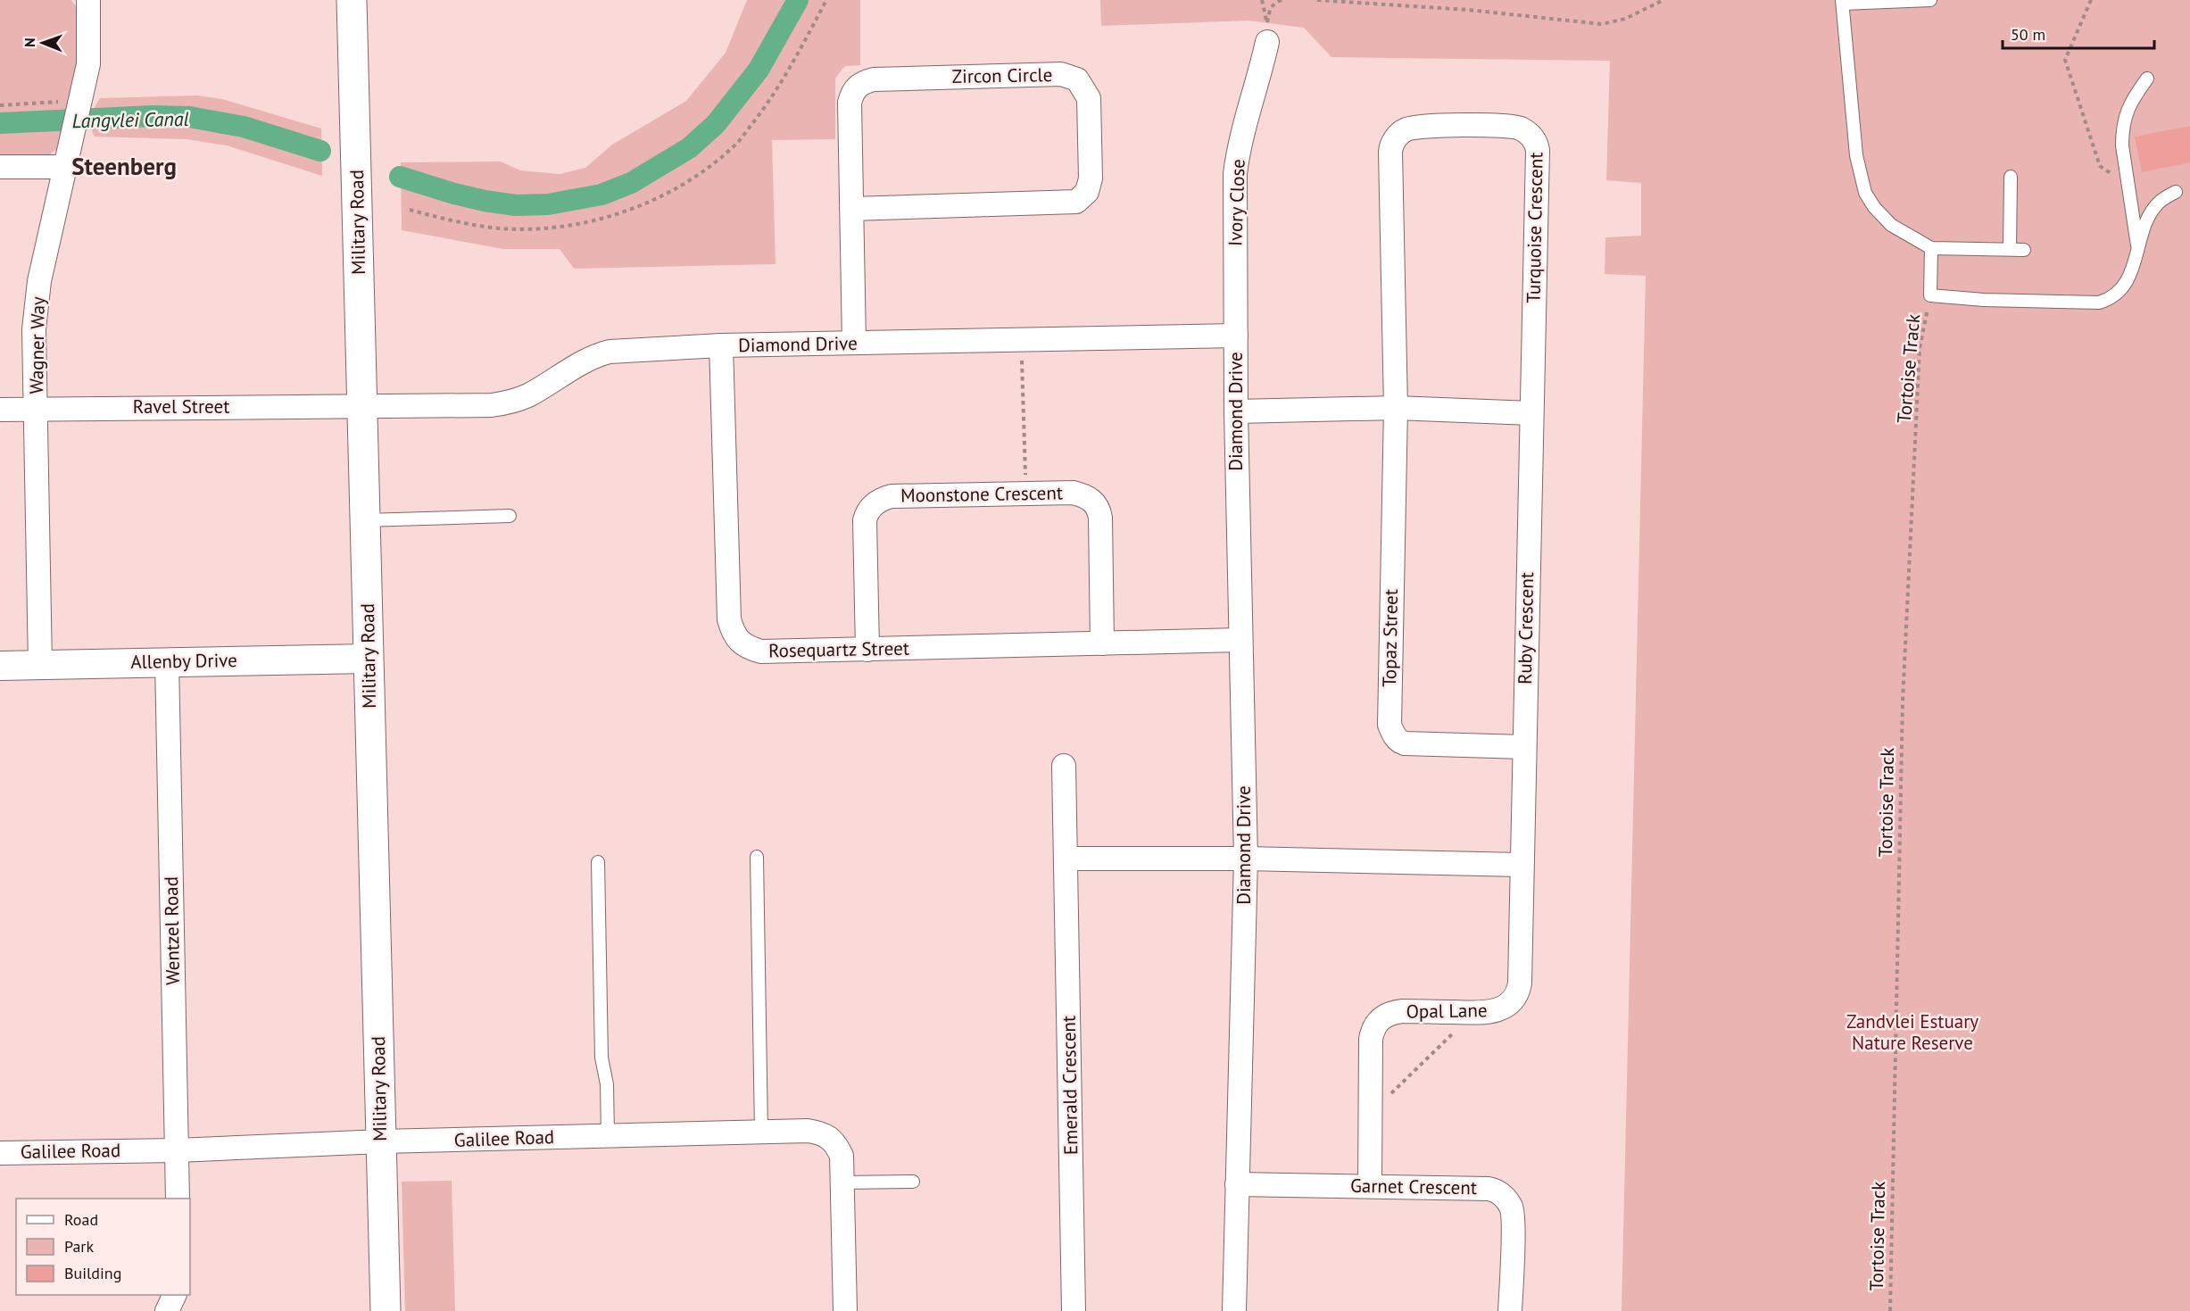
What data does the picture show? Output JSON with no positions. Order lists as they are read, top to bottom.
{
  "streets": {
    "main road": ["Military Road"],
    "street": [
      "Zircon Circle",
      "Ivory Close",
      "Turquoise Crescent",
      "Diamond Drive",
      "Wagner Way",
      "Ravel Street",
      "Moonstone Crescent",
      "Ruby Crescent",
      "Topaz Street",
      "Rosequartz Street",
      "Allenby Drive",
      "Wentzel Road",
      "Opal Lane",
      "Emerald Crescent",
      "Galilee Road",
      "Garnet Crescent"
    ],
    "path": ["Tortoise Track"]
  },
  "crossings": [
    ["Zircon Circle", "Diamond Drive"],
    ["Ivory Close", "Diamond Drive"],
    ["Military Road", "Diamond Drive"],
    ["Military Road", "Ravel Street"],
    ["Military Road", "Allenby Drive"],
    ["Military Road", "Galilee Road"],
    ["Turquoise Crescent", "Ruby Crescent"],
    ["Turquoise Crescent", "Topaz Street"],
    ["Diamond Drive", "Ravel Street"],
    ["Diamond Drive", "Rosequartz Street"],
    ["Diamond Drive", "Garnet Crescent"],
    ["Wagner Way", "Ravel Street"],
    ["Wagner Way", "Allenby Drive"],
    ["Moonstone Crescent", "Rosequartz Street"],
    ["Ruby Crescent", "Topaz Street"],
    ["Ruby Crescent", "Opal Lane"],
    ["Allenby Drive", "Wentzel Road"],
    ["Wentzel Road", "Galilee Road"],
    ["Opal Lane", "Garnet Crescent"]
  ],
  "districts": ["Steenberg"],
  "water": ["Langvlei Canal"],
  "parks": ["Zandvlei Estuary Nature Reserve"],
  "legend": ["Road", "Park", "Building"],
  "scale_bar": "50 m",
  "north": "left"
}
